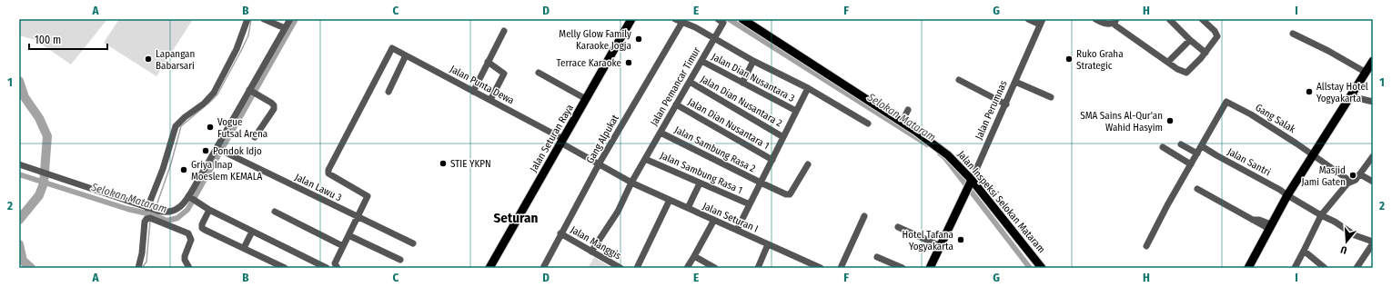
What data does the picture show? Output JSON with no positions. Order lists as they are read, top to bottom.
{
  "streets": {
    "main road": ["Jalan Perumnas", "Jalan Seturan Raya", "Jalan Inspeksi Selokan Mataram"],
    "street": [
      "Jalan Dian Nusantara 3",
      "Jalan Punta Dewa",
      "Jalan Pemancar Timur",
      "Jalan Dian Nusantara 2",
      "Gang Salak",
      "Jalan Dian Nusantara 1",
      "Gang Alpukat",
      "Jalan Sambung Rasa 2",
      "Jalan Santri",
      "Jalan Sambung Rasa 1",
      "Jalan Lawu 3",
      "Jalan Seturan I",
      "Jalan Manggis"
    ]
  },
  "crossings": [
    ["Jalan Dian Nusantara 3", "Jalan Pemancar Timur"],
    ["Jalan Punta Dewa", "Jalan Seturan Raya"],
    ["Jalan Punta Dewa", "Jalan Lawu 3"],
    ["Jalan Pemancar Timur", "Jalan Dian Nusantara 2"],
    ["Jalan Pemancar Timur", "Jalan Dian Nusantara 1"],
    ["Jalan Pemancar Timur", "Jalan Sambung Rasa 2"],
    ["Jalan Pemancar Timur", "Jalan Sambung Rasa 1"],
    ["Jalan Pemancar Timur", "Jalan Seturan I"],
    ["Jalan Pemancar Timur", "Jalan Manggis"],
    ["Jalan Perumnas", "Jalan Inspeksi Selokan Mataram"],
    ["Gang Salak", "Jalan Santri"],
    ["Gang Alpukat", "Jalan Manggis"]
  ],
  "districts": ["Seturan"],
  "water": ["Selokan Mataram"],
  "places": [
    "Melly Glow Family Karaoke Jogja",
    "Lapangan Babarsari",
    "Ruko Graha Strategic",
    "Terrace Karaoke",
    "Allstay Hotel Yogyakarta",
    "SMA Sains Al-Qur'an Wahid Hasyim",
    "Vogue Futsal Arena",
    "Pondok Idjo",
    "STIE YKPN",
    "Griya Inap Moeslem KEMALA",
    "Masjid Jami Gaten",
    "Hotel Tafana Yogyakarta"
  ],
  "scale_bar": "100 m",
  "north": "bottom",
  "grid": {
    "columns": [
      "A",
      "B",
      "C",
      "D",
      "E",
      "F",
      "G",
      "H",
      "I"
    ],
    "rows": ["1", "2"]
  }
}
